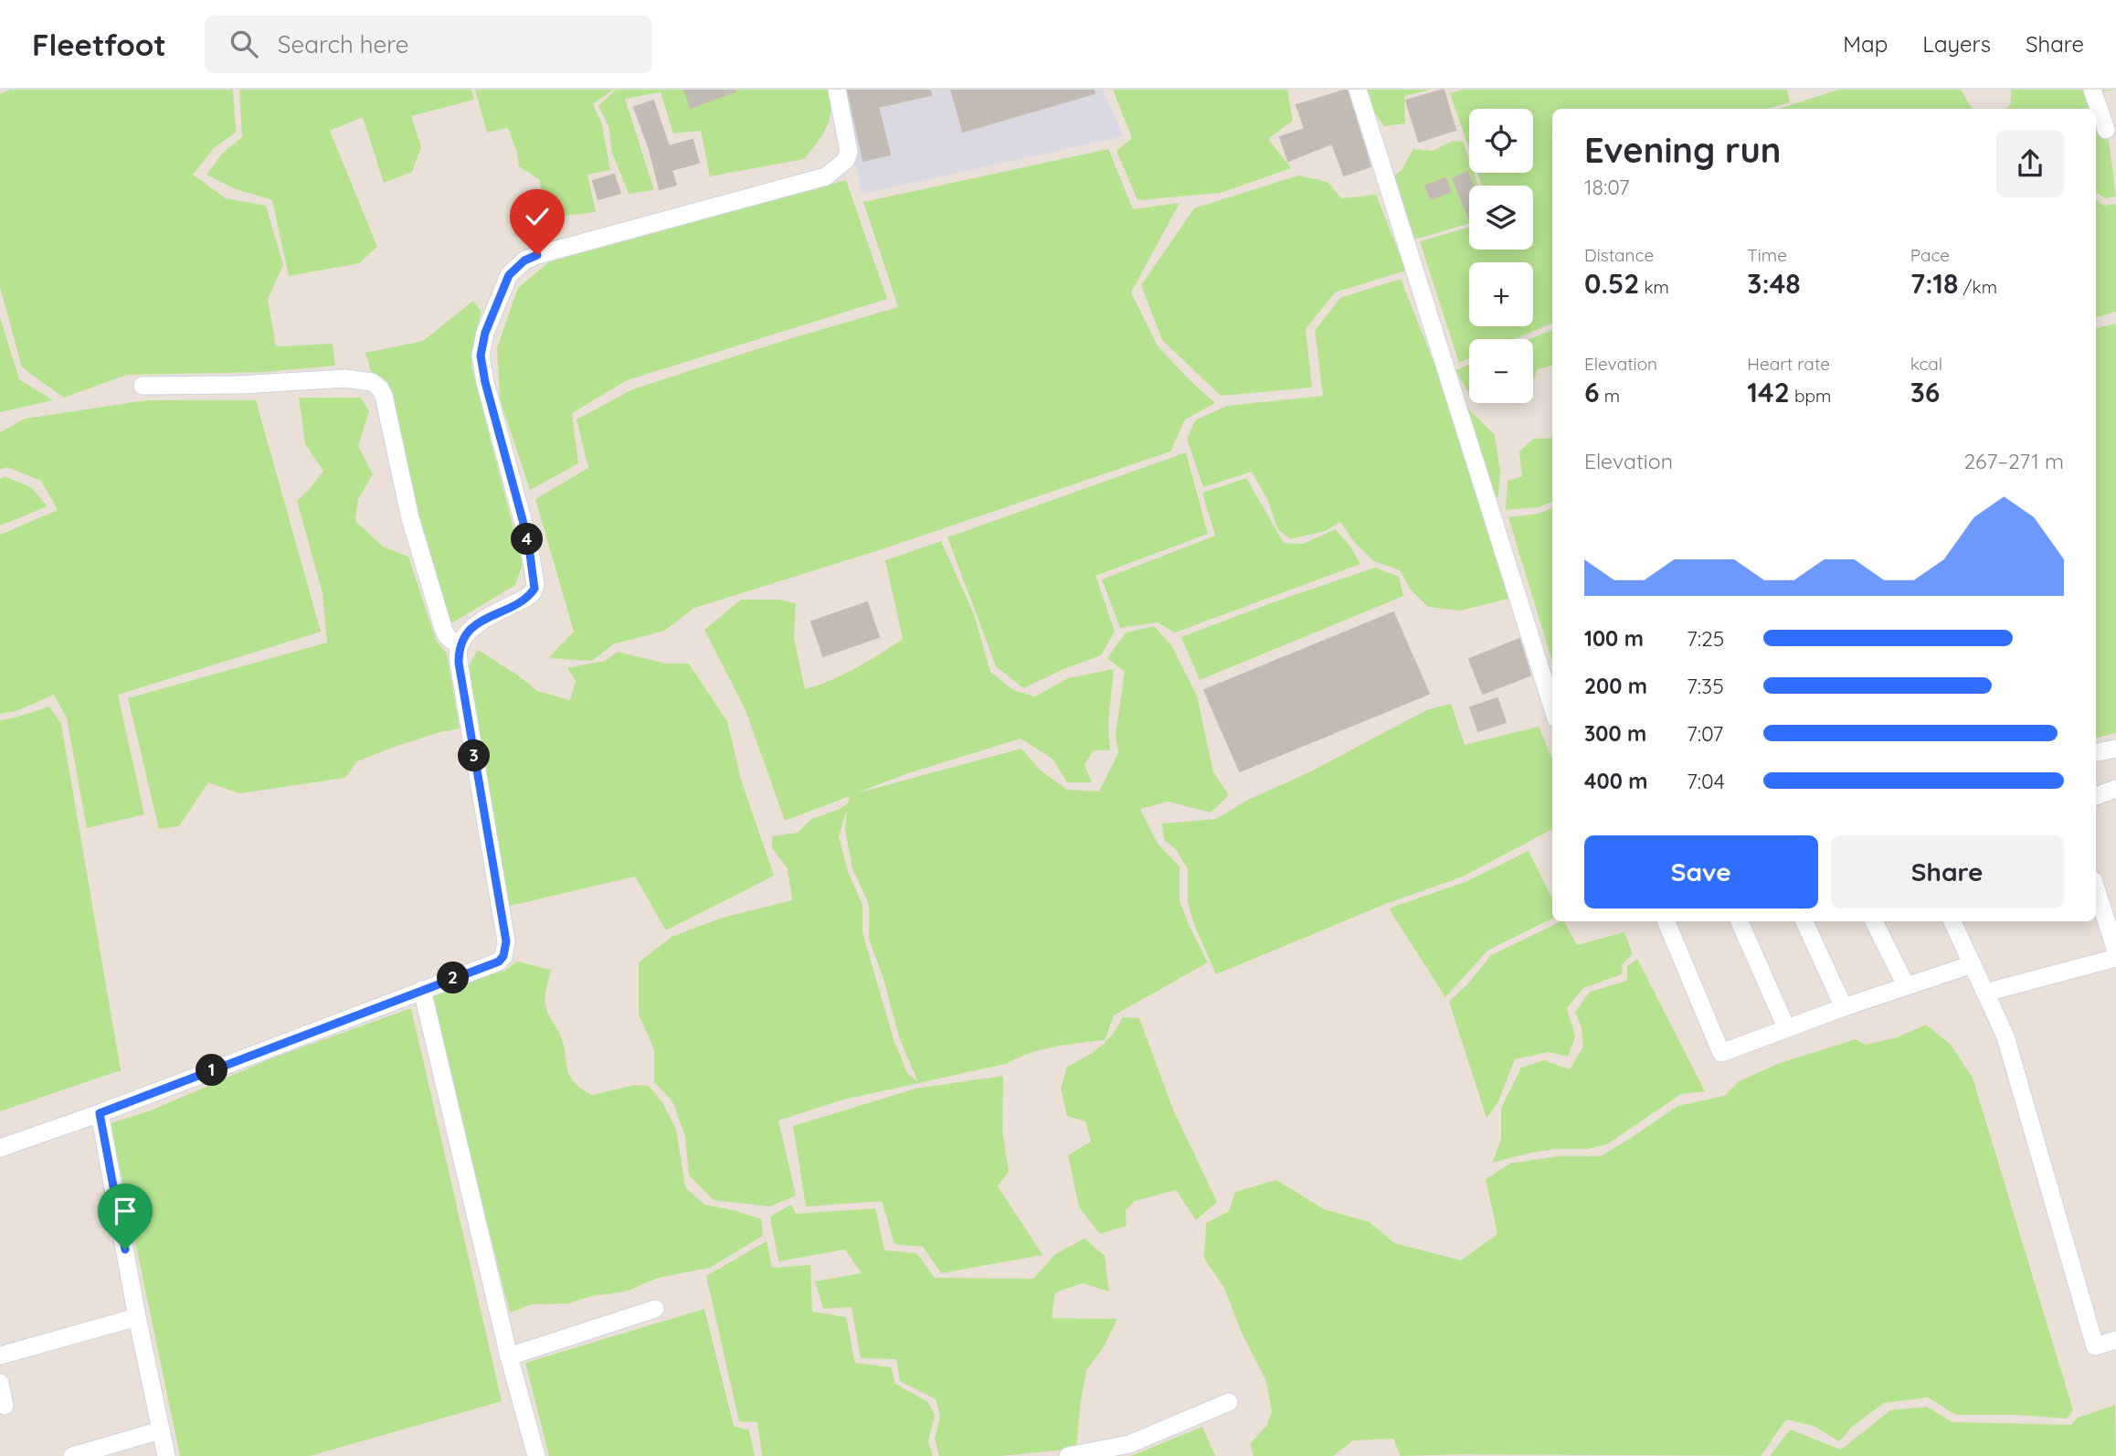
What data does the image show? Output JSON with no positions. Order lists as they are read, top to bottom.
{
  "page": {
    "header": "Fleetfoot",
    "search": "Search here",
    "nav": ["Map", "Layers", "Share"],
    "map_buttons": ["+", "−"],
    "heading": ["Evening run", "18:07"],
    "stats": [
      ["Distance", "0.52 km"],
      ["Time", "3:48"],
      ["Pace", "7:18 /km"],
      ["Elevation", "6 m"],
      ["Heart rate", "142 bpm"],
      ["kcal", "36"]
    ],
    "chart": ["Elevation", "267–271 m"],
    "pins": [
      "4",
      "3",
      "2",
      "1"
    ],
    "list": [
      {
        "name": "100 m",
        "note": "7:25"
      },
      {
        "name": "200 m",
        "note": "7:35"
      },
      {
        "name": "300 m",
        "note": "7:07"
      },
      {
        "name": "400 m",
        "note": "7:04"
      }
    ],
    "buttons": ["Save", "Share"]
  }
}
